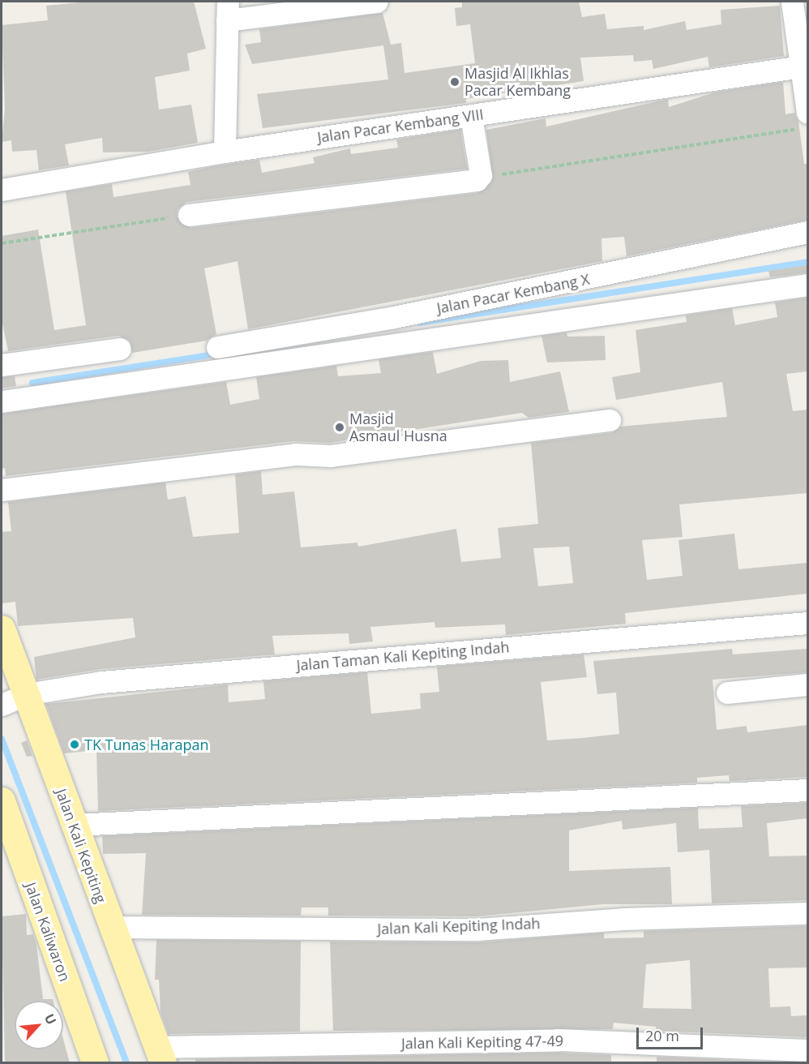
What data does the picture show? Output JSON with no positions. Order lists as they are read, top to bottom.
{
  "streets": {
    "main road": ["Jalan Kali Kepiting", "Jalan Kaliwaron"],
    "street": [
      "Jalan Pacar Kembang VIII",
      "Jalan Pacar Kembang X",
      "Jalan Taman Kali Kepiting Indah",
      "Jalan Kali Kepiting Indah",
      "Jalan Kali Kepiting 47-49"
    ]
  },
  "crossings": [
    ["Jalan Taman Kali Kepiting Indah", "Jalan Kali Kepiting"],
    ["Jalan Kali Kepiting", "Jalan Kali Kepiting Indah"],
    ["Jalan Kali Kepiting", "Jalan Kali Kepiting 47-49"]
  ],
  "places": ["Masjid Al Ikhlas Pacar Kembang", "Masjid Asmaul Husna", "TK Tunas Harapan"],
  "scale_bar": "20 m",
  "north": "top right"
}
